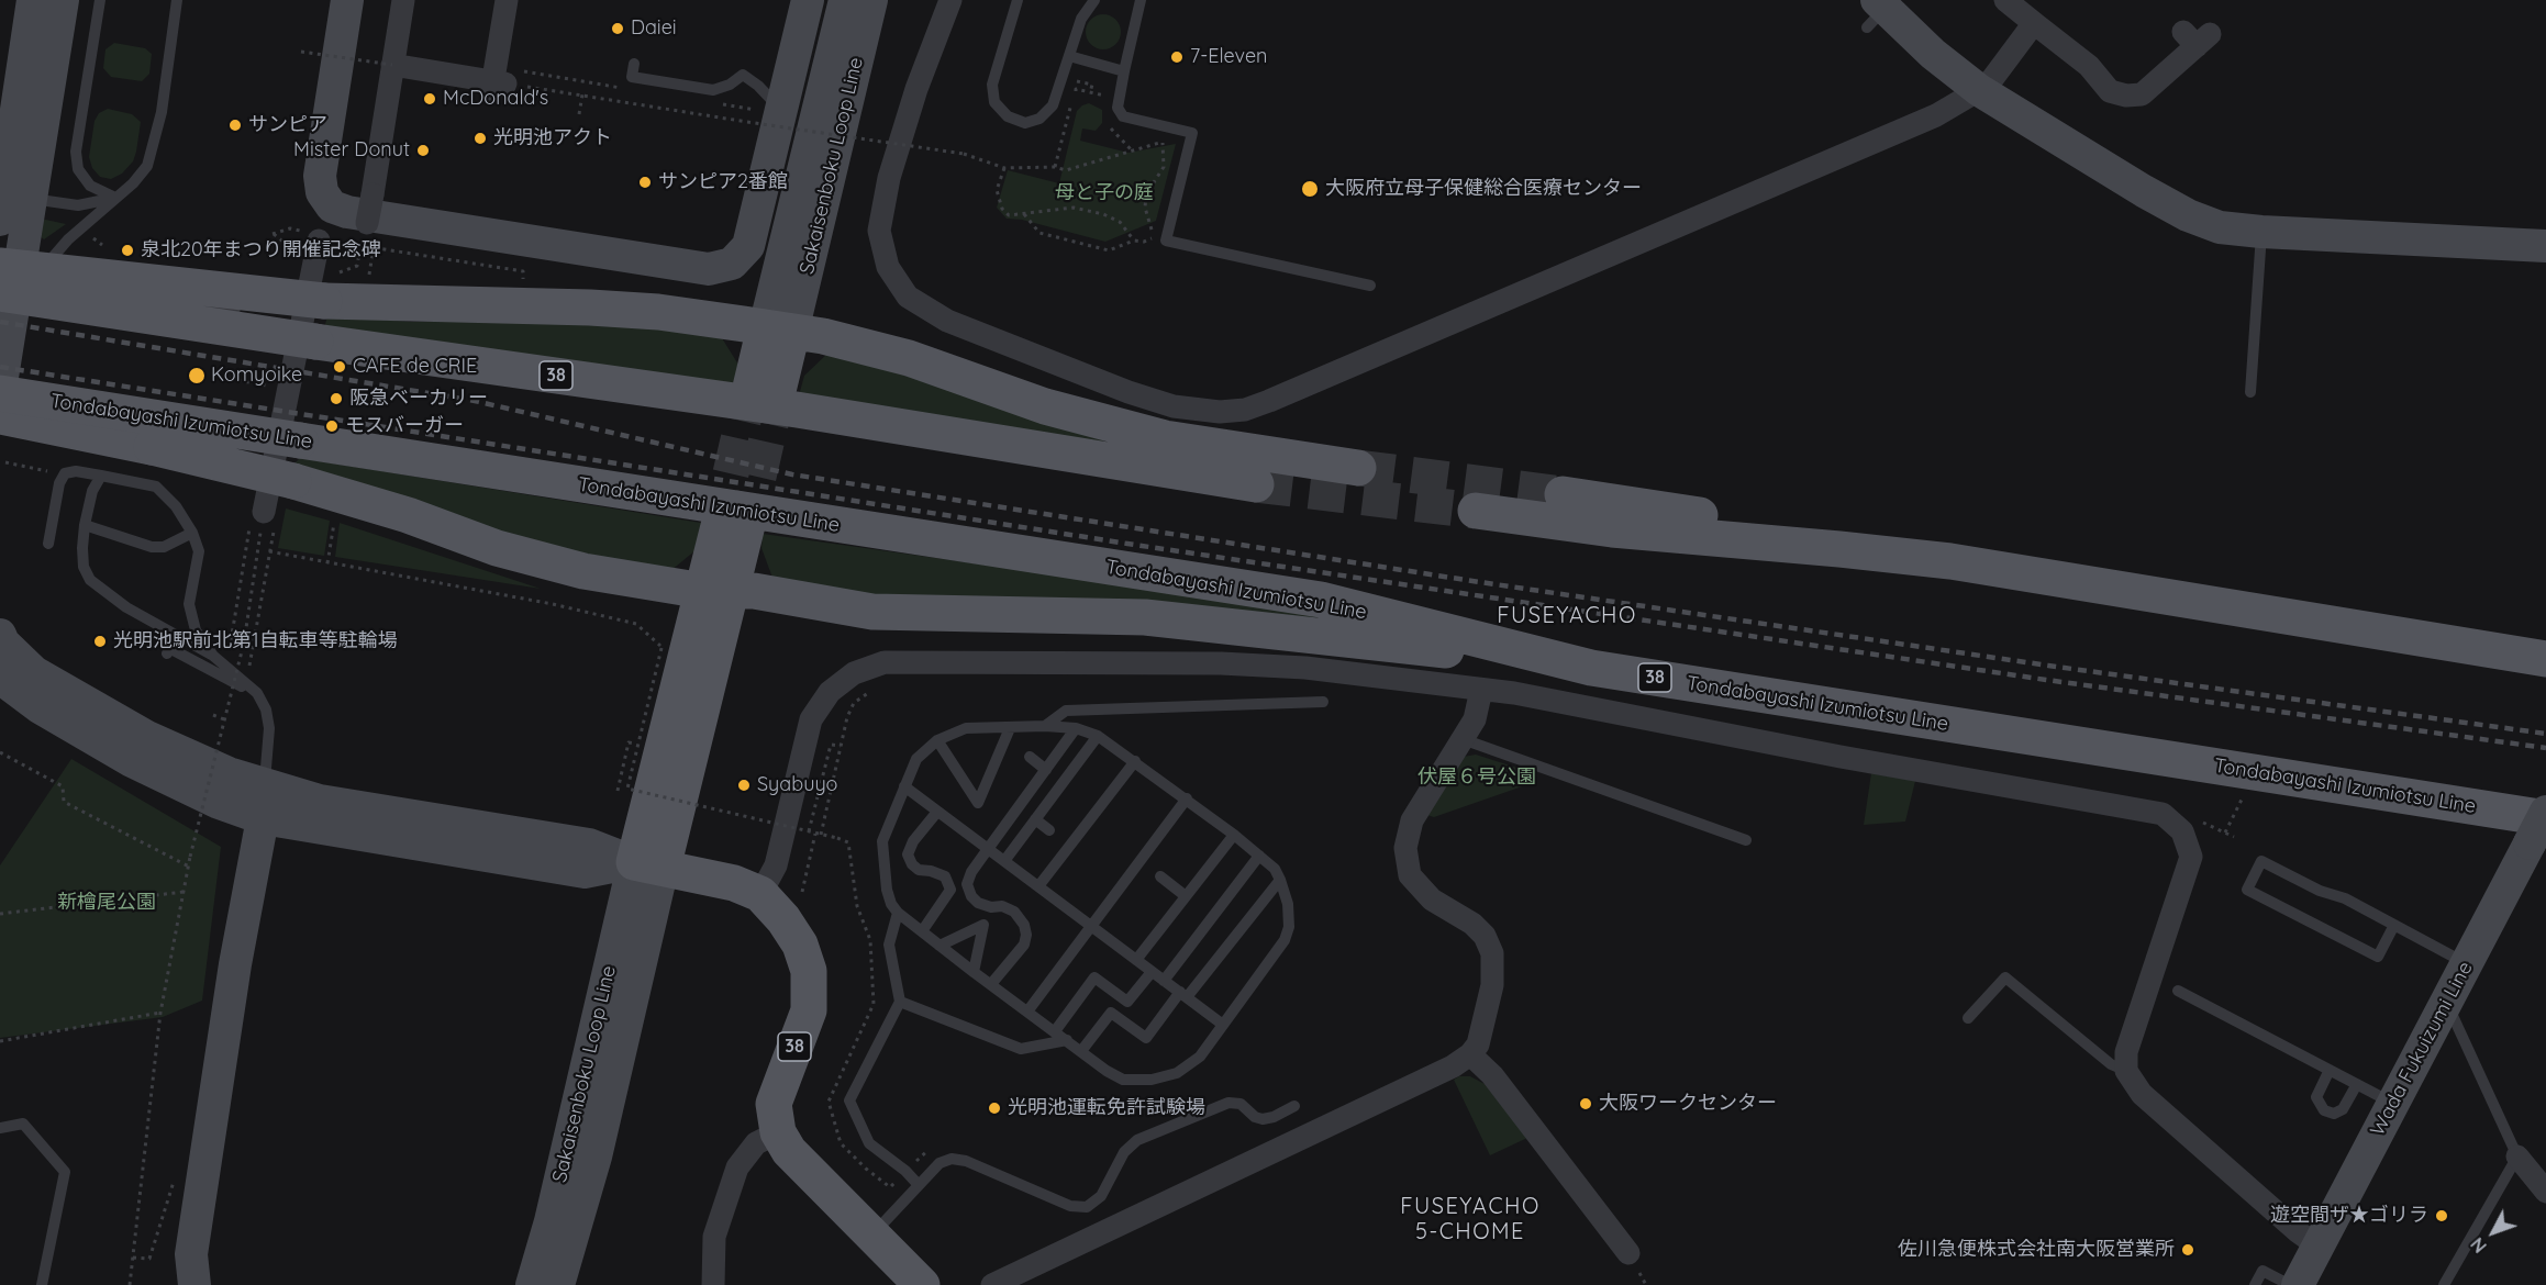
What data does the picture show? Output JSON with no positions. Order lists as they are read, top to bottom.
{
  "streets": {
    "main road": ["38", "Tondabayashi Izumiotsu Line"],
    "street": ["Sakaisenboku Loop Line", "Wada Fukuizumi Line"]
  },
  "crossings": [
    ["Sakaisenboku Loop Line", "38"],
    ["Sakaisenboku Loop Line", "Tondabayashi Izumiotsu Line"],
    ["38", "Tondabayashi Izumiotsu Line"],
    ["Tondabayashi Izumiotsu Line", "Wada Fukuizumi Line"]
  ],
  "districts": ["FUSEYACHO", "FUSEYACHO 5-CHOME"],
  "parks": ["母と子の庭", "伏屋６号公園", "新檜尾公園"],
  "places": [
    "Daiei",
    "7-Eleven",
    "McDonald's",
    "サンピア",
    "光明池アクト",
    "Mister Donut",
    "サンピア2番館",
    "大阪府立母子保健総合医療センター",
    "泉北20年まつり開催記念碑",
    "CAFE de CRIE",
    "Komyoike",
    "阪急ベーカリー",
    "モスバーガー",
    "光明池駅前北第1自転車等駐輪場",
    "Syabuyo",
    "大阪ワークセンター",
    "光明池運転免許試験場",
    "遊空間ザ★ゴリラ",
    "佐川急便株式会社南大阪営業所"
  ],
  "north": "bottom left"
}
